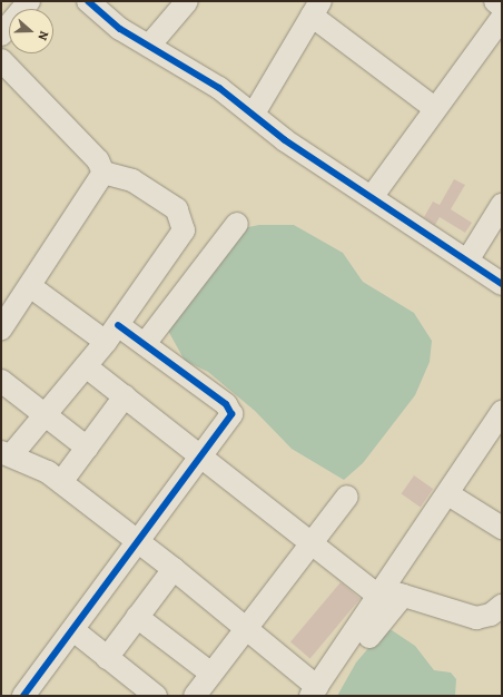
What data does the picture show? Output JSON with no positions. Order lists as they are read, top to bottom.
{
  "north": "right"
}
